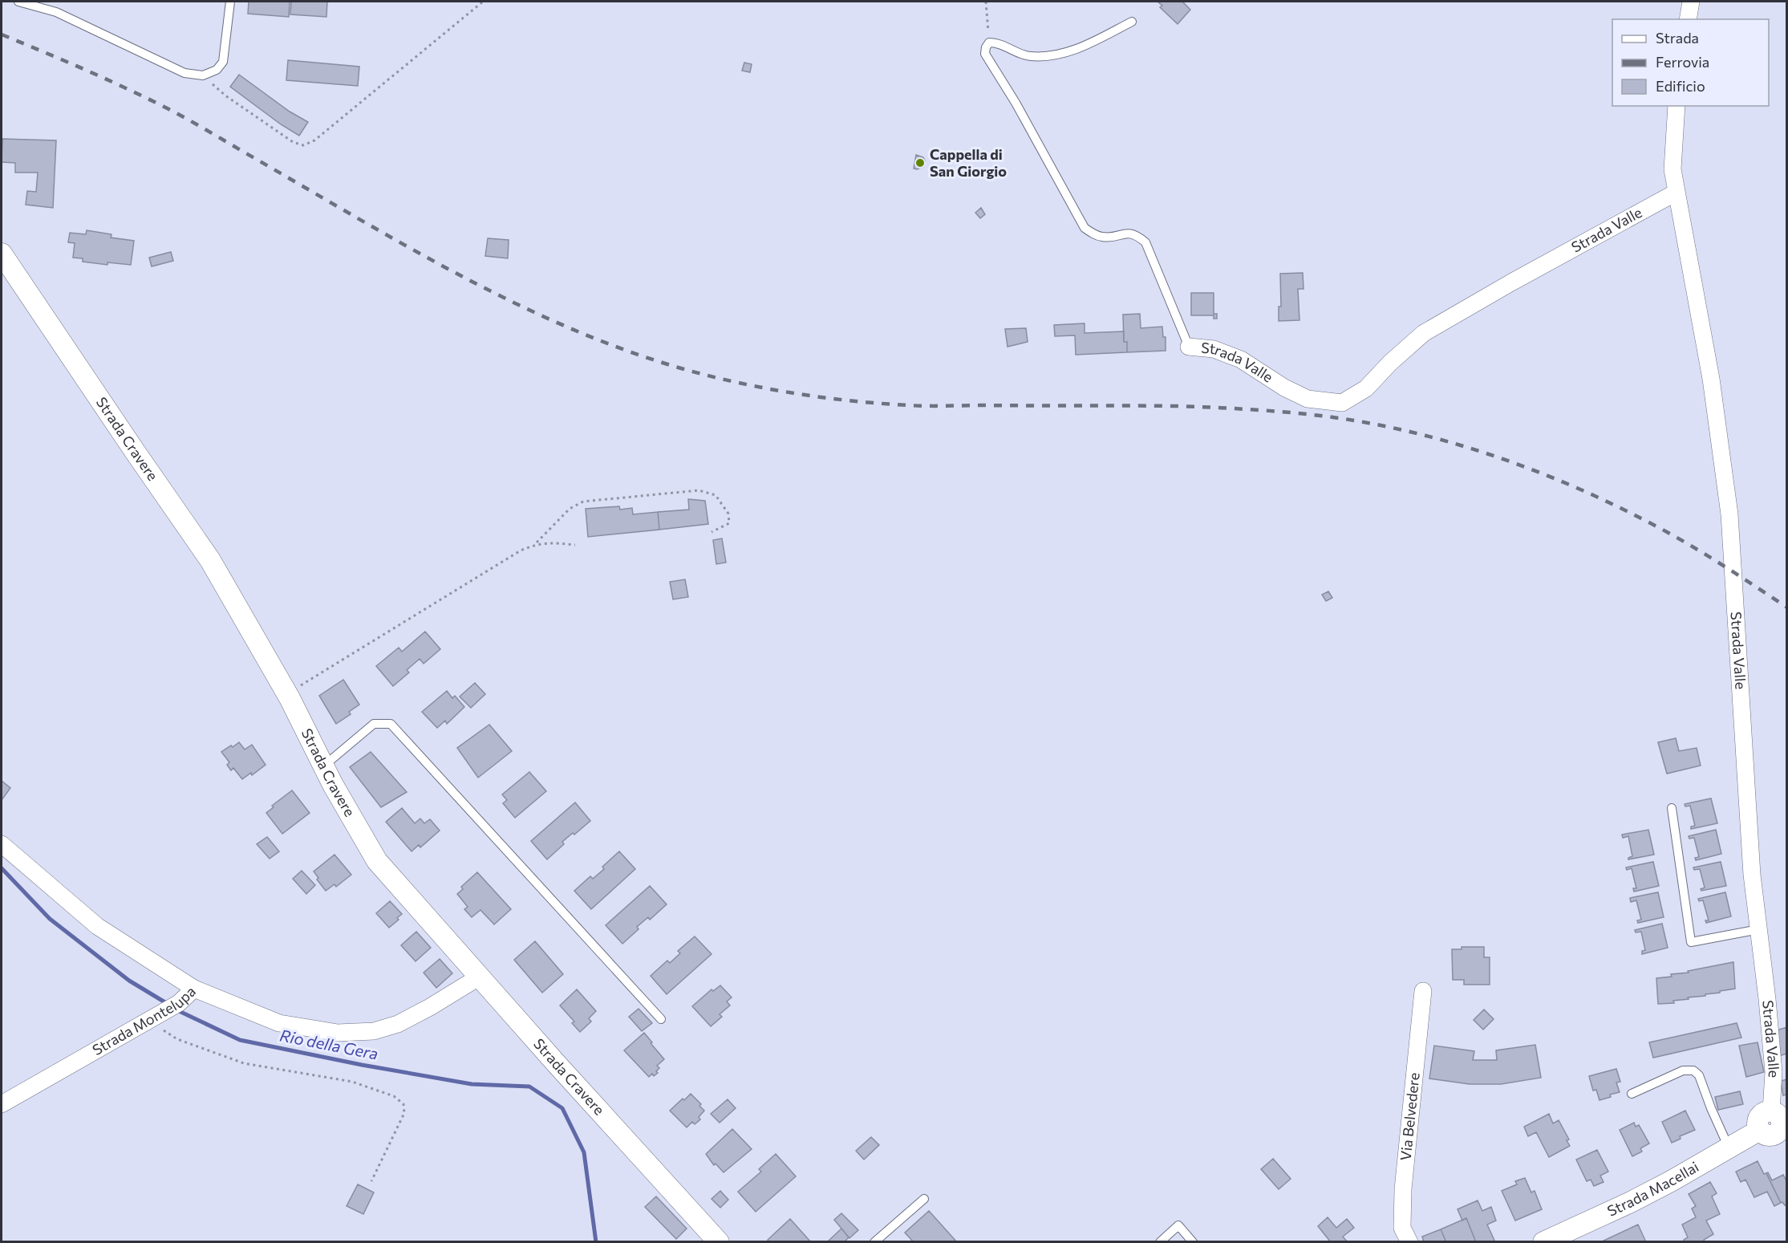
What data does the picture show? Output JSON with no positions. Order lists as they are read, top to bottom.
{
  "streets": {
    "street": [
      "Strada Valle",
      "Strada Cravere",
      "Strada Montelupa",
      "Via Belvedere",
      "Strada Macellai"
    ]
  },
  "crossings": [
    ["Strada Valle", "Strada Macellai"],
    ["Strada Cravere", "Strada Montelupa"]
  ],
  "water": ["Rio della Gera"],
  "places": ["Cappella di San Giorgio"],
  "legend": ["Strada", "Ferrovia", "Edificio"]
}
